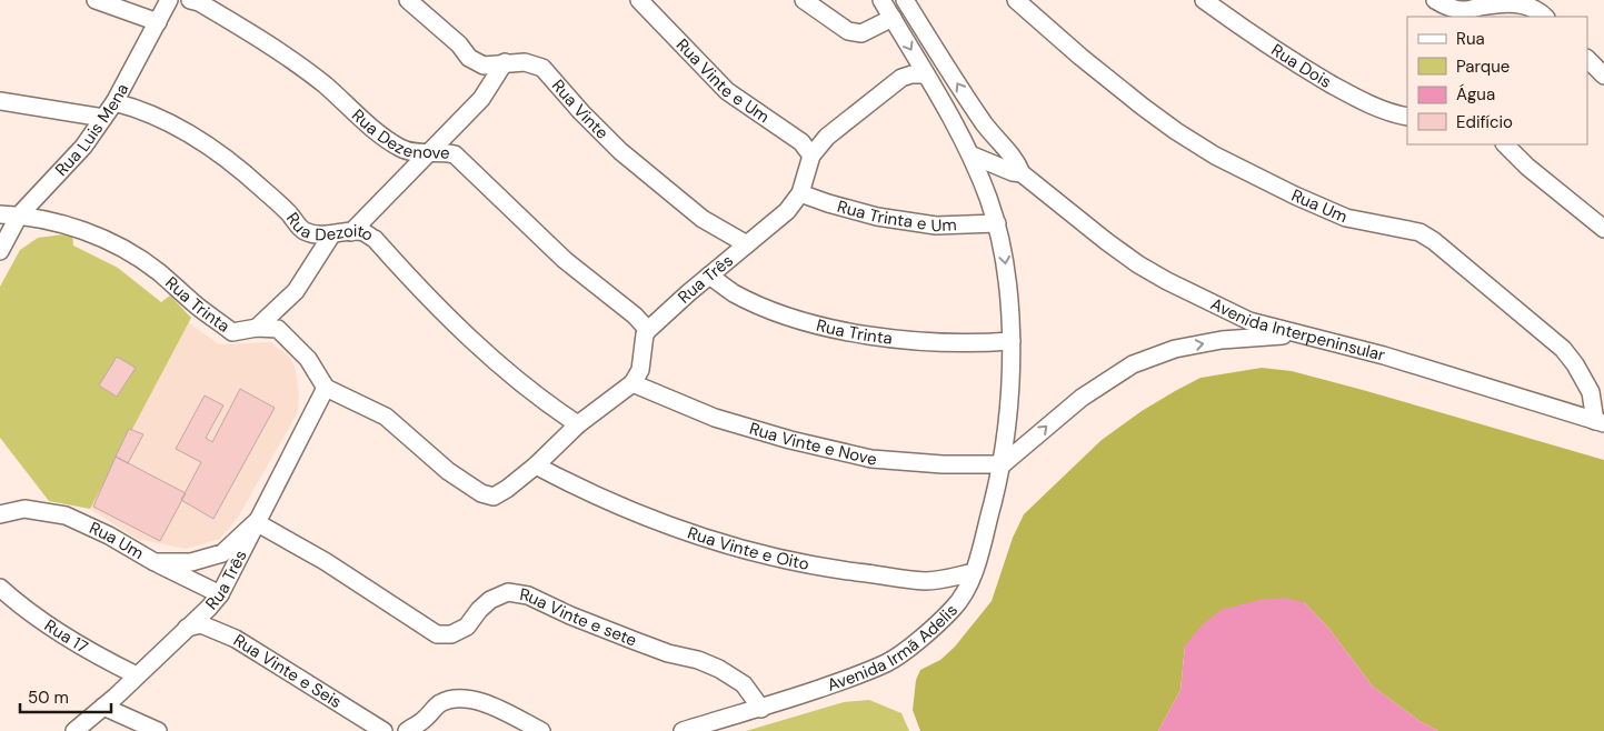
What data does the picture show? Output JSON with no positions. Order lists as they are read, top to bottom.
{
  "streets": {
    "street": [
      "Rua Dois",
      "Rua Vinte e Um",
      "Rua Vinte",
      "Rua Luis Mena",
      "Rua Dezenove",
      "Rua Um",
      "Rua Trinta e Um",
      "Rua Dezoito",
      "Rua Três",
      "Rua Trinta",
      "Avenida Interpeninsular",
      "Rua Vinte e Nove",
      "Rua Vinte e Oito",
      "Rua Vinte e sete",
      "Rua 17",
      "Avenida Irmã Adelis",
      "Rua Vinte e Seis"
    ]
  },
  "crossings": [
    ["Rua Vinte e Um", "Rua Três"],
    ["Rua Vinte", "Rua Três"],
    ["Rua Luis Mena", "Rua Dezoito"],
    ["Rua Luis Mena", "Rua Trinta"],
    ["Rua Dezenove", "Rua Três"],
    ["Rua Um", "Rua Três"],
    ["Rua Um", "Avenida Interpeninsular"],
    ["Rua Um", "Rua Vinte e sete"],
    ["Rua Trinta e Um", "Rua Três"],
    ["Rua Trinta e Um", "Avenida Irmã Adelis"],
    ["Rua Três", "Rua Trinta"],
    ["Rua Três", "Rua Vinte e sete"],
    ["Rua Três", "Rua 17"],
    ["Rua Três", "Rua Vinte e Seis"],
    ["Rua Trinta", "Avenida Irmã Adelis"],
    ["Avenida Interpeninsular", "Avenida Irmã Adelis"],
    ["Rua Vinte e Nove", "Avenida Irmã Adelis"],
    ["Rua Vinte e Oito", "Avenida Irmã Adelis"],
    ["Rua Vinte e sete", "Avenida Irmã Adelis"]
  ],
  "legend": [
    "Rua",
    "Parque",
    "Água",
    "Edifício"
  ],
  "scale_bar": "50 m"
}
